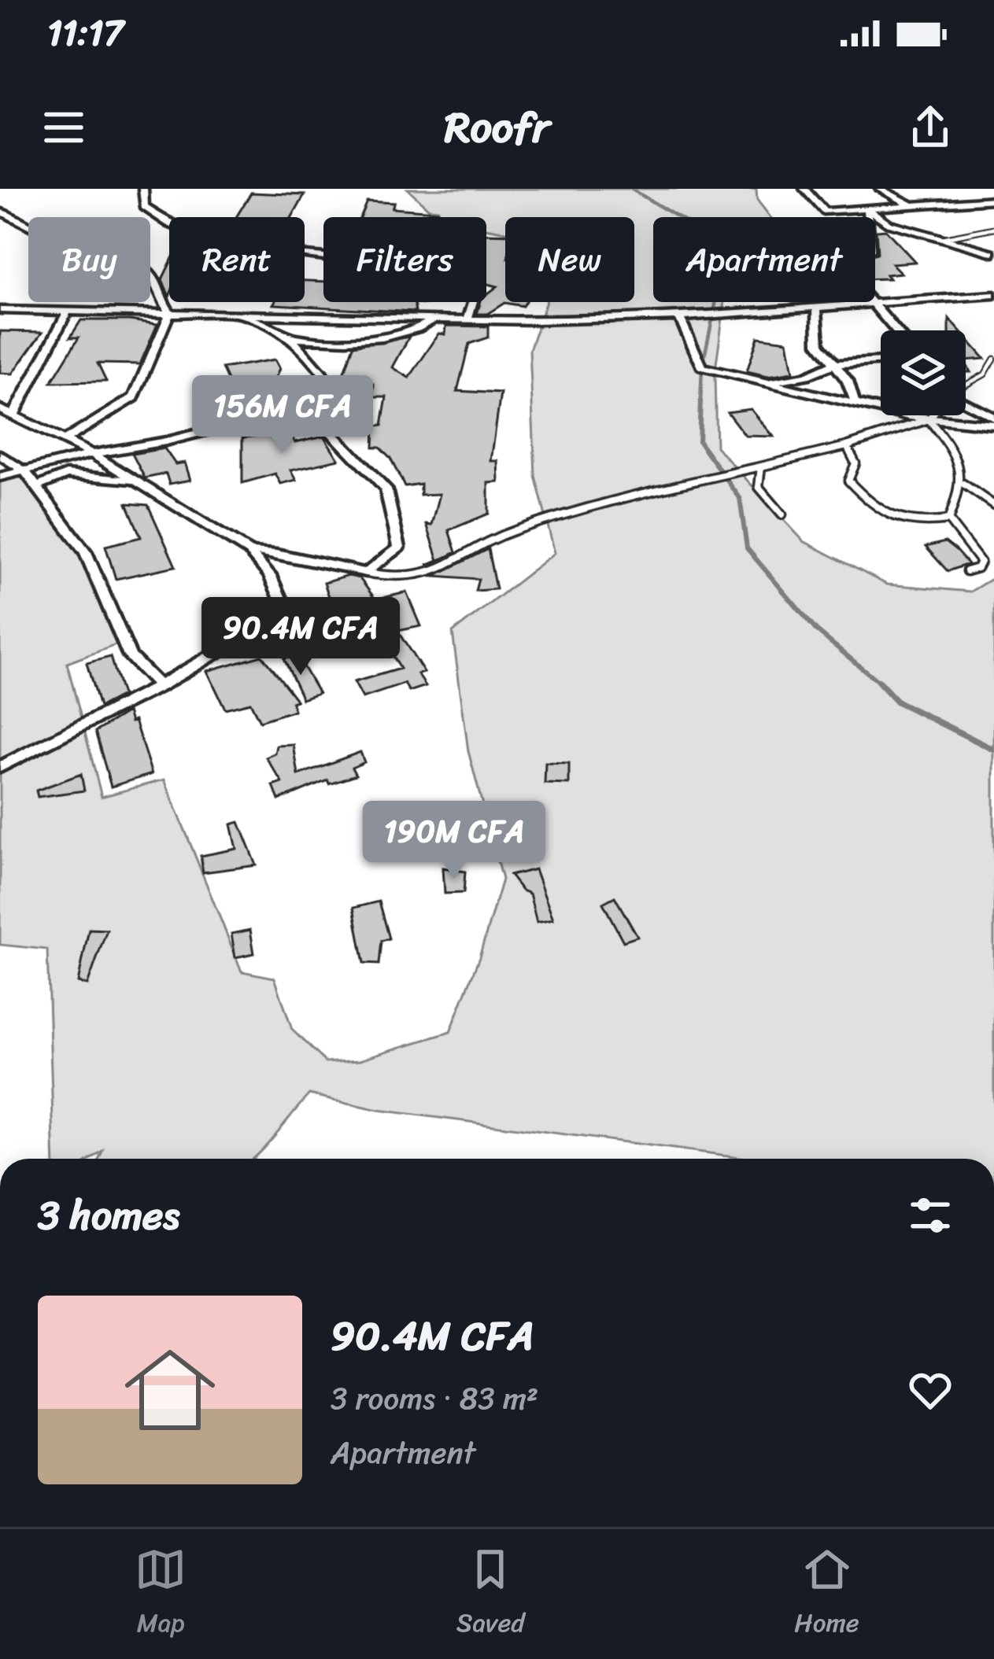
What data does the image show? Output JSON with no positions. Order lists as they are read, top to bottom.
{
  "page": {
    "status": "11:17",
    "header": "Roofr",
    "chip": [
      "Buy",
      "Rent",
      "Filters",
      "New",
      "Apartment"
    ],
    "price": ["156M CFA", "90.4M CFA", "190M CFA"],
    "heading": "3 homes",
    "list": [
      {
        "name": "90.4M CFA",
        "note": "3 rooms · 83 m² · Apartment"
      }
    ],
    "tabs": ["Map", "Saved", "Home"]
  }
}
